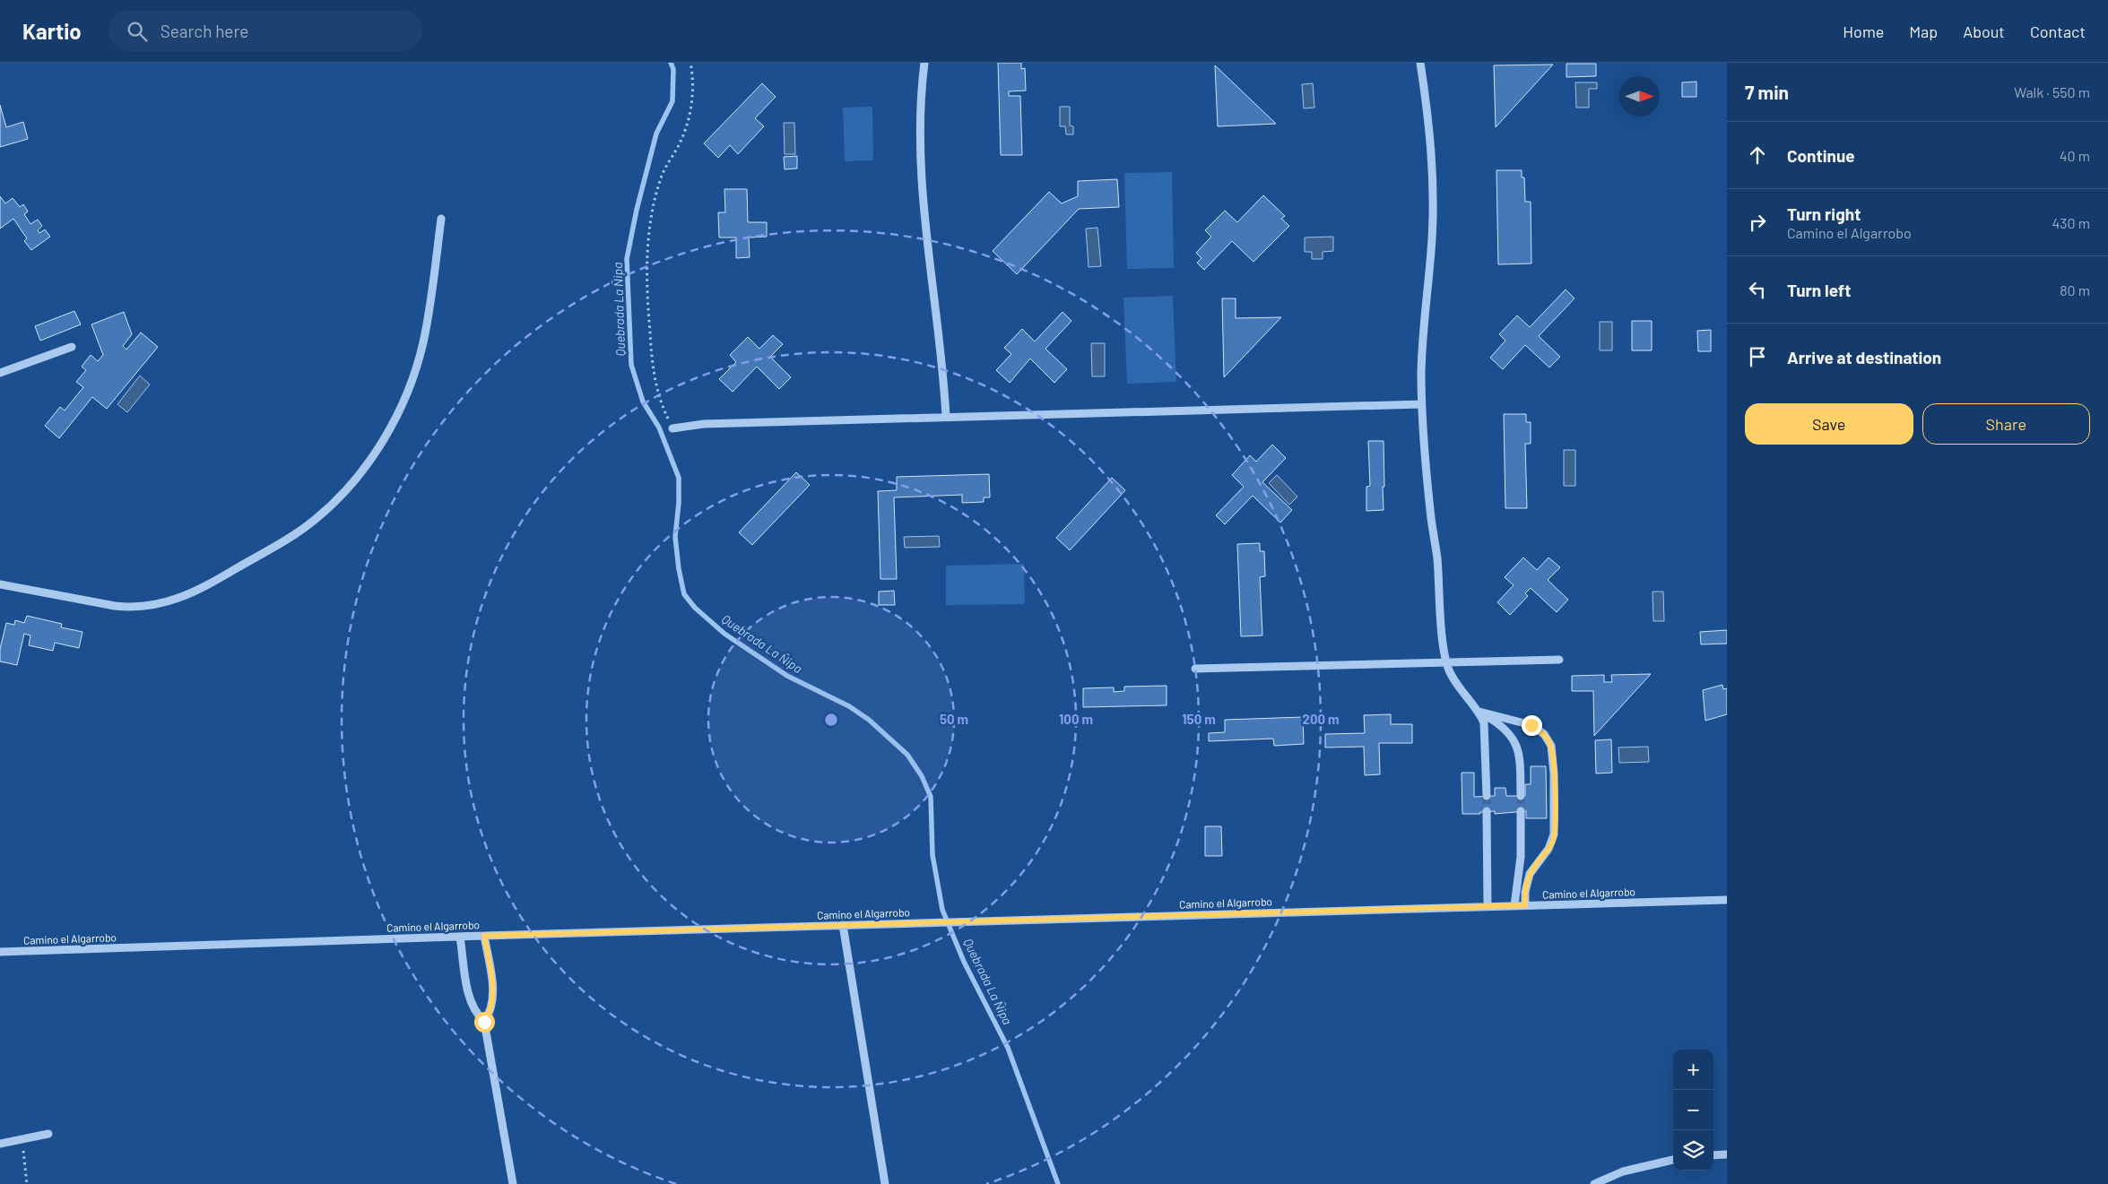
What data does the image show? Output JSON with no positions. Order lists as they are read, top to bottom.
{
  "streets": {
    "street": ["Camino el Algarrobo"]
  },
  "water": ["Quebrada La Ñipa"],
  "north": "right",
  "page": {
    "header": "Kartio",
    "search": "Search here",
    "nav": [
      "Home",
      "Map",
      "About",
      "Contact"
    ],
    "heading": ["7 min", "Walk · 550 m"],
    "list": [
      ["Continue", "40 m"],
      ["Turn right", "Camino el Algarrobo", "430 m"],
      ["Turn left", "80 m"],
      "Arrive at destination"
    ],
    "buttons": ["Save", "Share"],
    "map_buttons": ["+", "−"]
  },
  "rings": [
    "50 m",
    "100 m",
    "150 m",
    "200 m"
  ]
}
